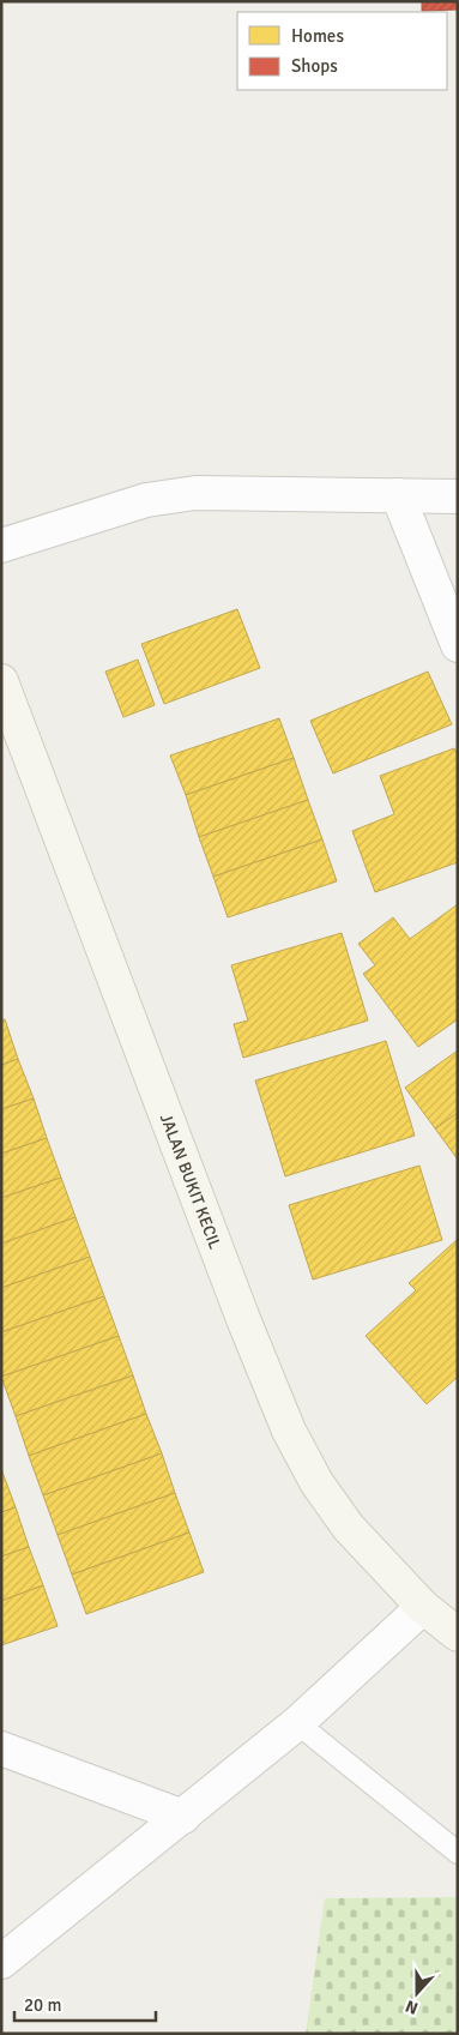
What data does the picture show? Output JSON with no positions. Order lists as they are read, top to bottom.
{
  "streets": {
    "main road": ["JALAN BUKIT KECIL"]
  },
  "legend": ["Homes", "Shops"],
  "scale_bar": "20 m",
  "north": "bottom"
}
